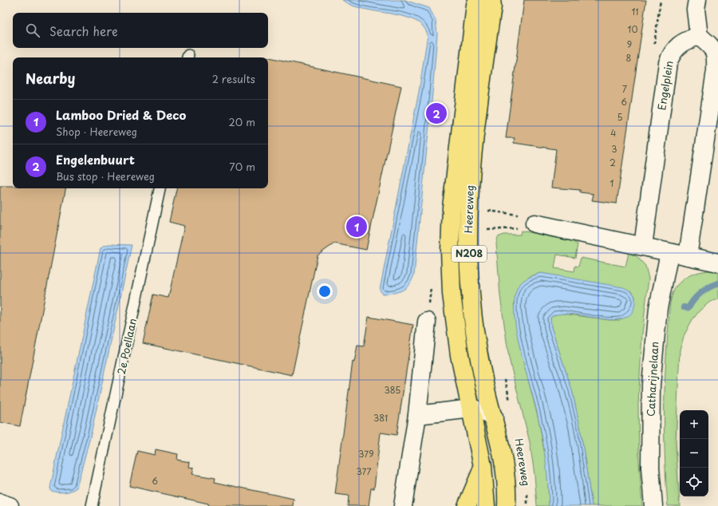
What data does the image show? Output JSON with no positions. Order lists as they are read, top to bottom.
{
  "streets": {
    "main road": ["Heereweg", "N208"],
    "street": ["Engelplein", "Catharijnelaan"],
    "lane": ["2e Poellaan"]
  },
  "house_numbers": [
    "11",
    "10",
    "9",
    "8",
    "7",
    "6",
    "5",
    "4",
    "3",
    "2",
    "1",
    "385",
    "381",
    "379",
    "377",
    "6"
  ],
  "page": {
    "search": "Search here",
    "heading": ["Nearby", "2 results"],
    "list": [
      {
        "mark": "1",
        "name": "Lamboo Dried & Deco",
        "note": "Shop · Heereweg",
        "value": "20 m"
      },
      {
        "mark": "2",
        "name": "Engelenbuurt",
        "note": "Bus stop · Heereweg",
        "value": "70 m"
      }
    ],
    "pins": ["2", "1"],
    "map_buttons": ["+", "−"]
  }
}
